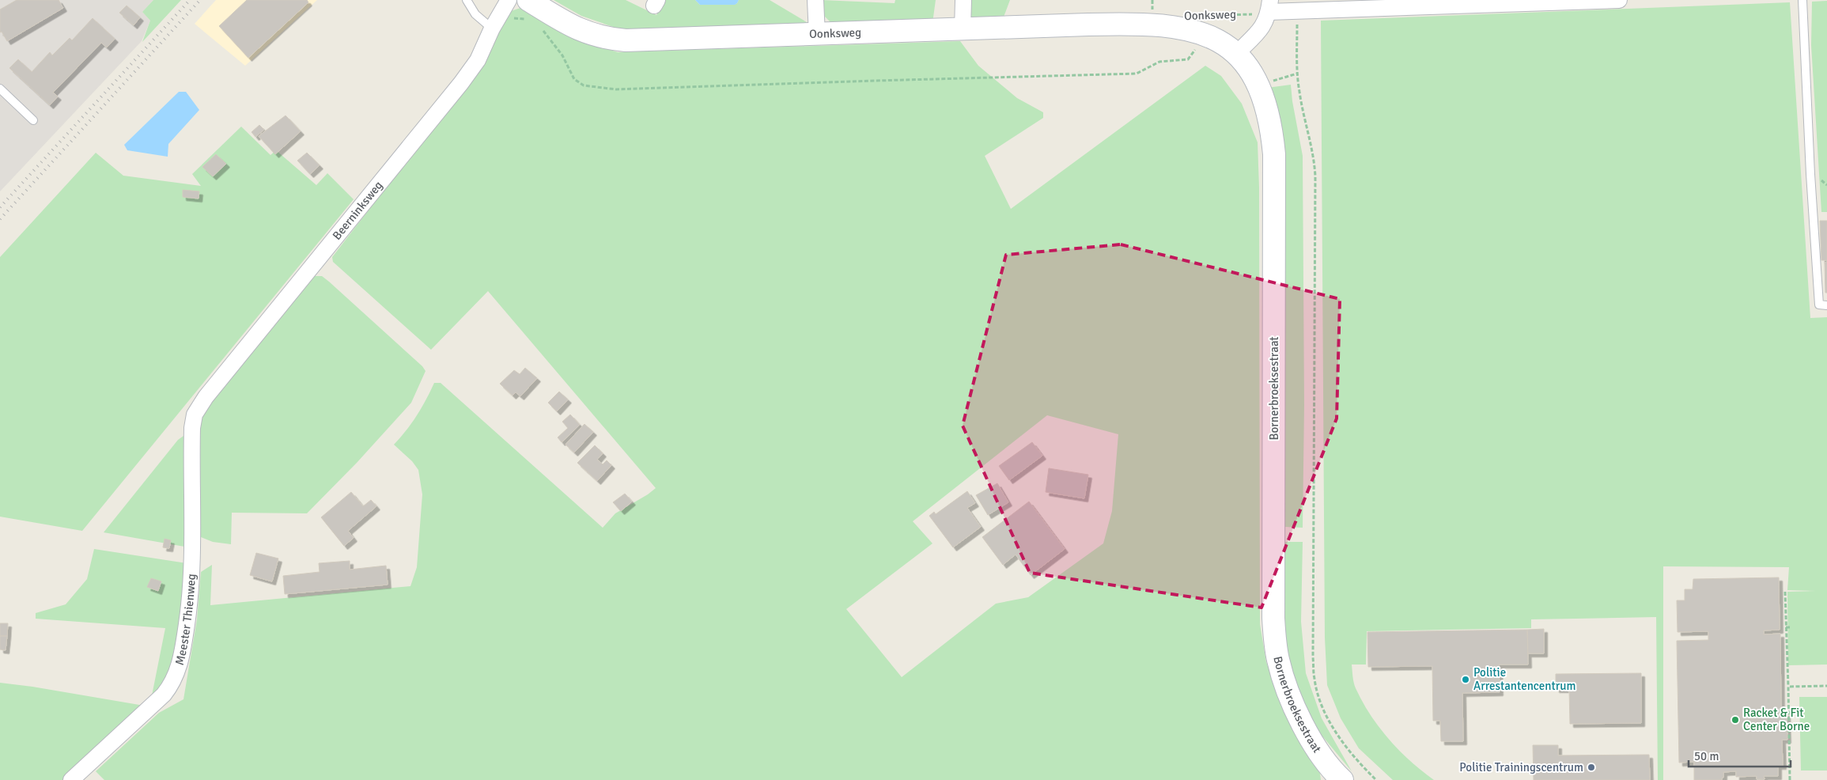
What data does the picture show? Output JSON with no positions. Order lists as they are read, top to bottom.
{
  "streets": {
    "main road": ["Oonksweg", "Bornerbroeksestraat"],
    "street": ["Beerninksweg", "Meester Thienweg"]
  },
  "crossings": [
    ["Oonksweg", "Bornerbroeksestraat"],
    ["Beerninksweg", "Meester Thienweg"]
  ],
  "places": ["Politie Arrestantencentrum", "Racket & Fit Center Borne", "Politie Trainingscentrum"],
  "scale_bar": "50 m"
}
